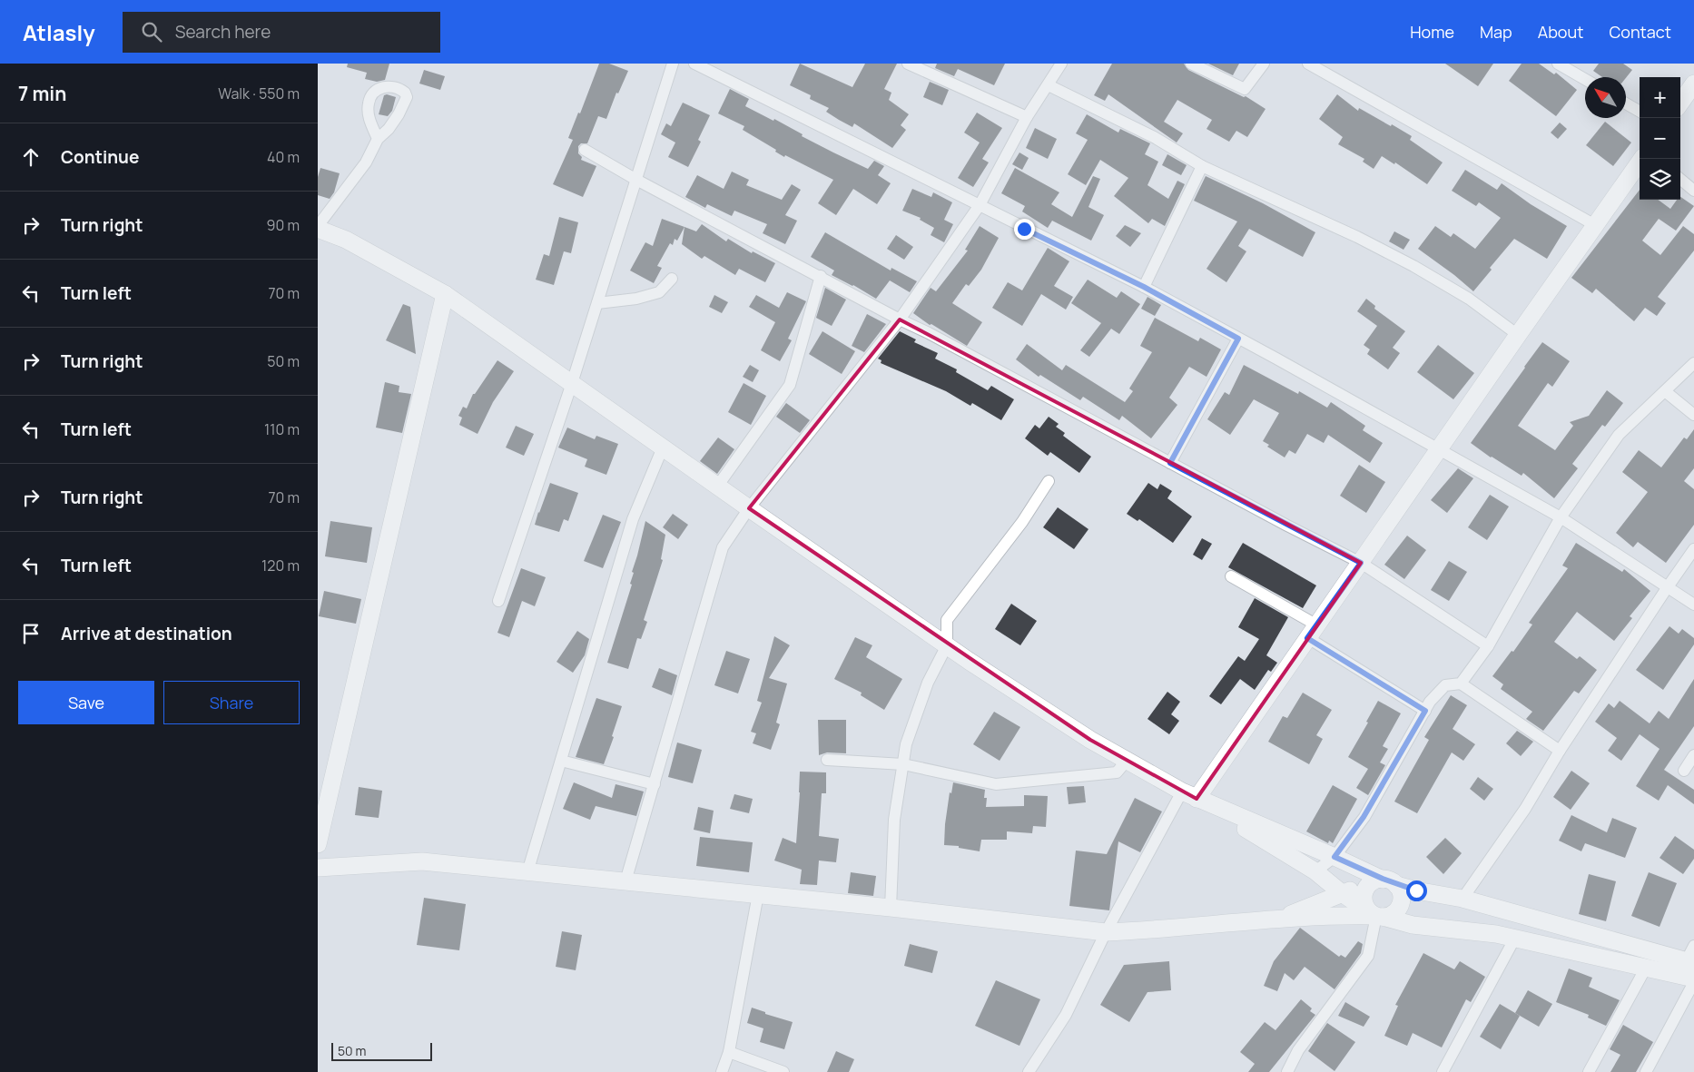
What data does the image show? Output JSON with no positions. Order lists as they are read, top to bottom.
{
  "scale_bar": "50 m",
  "north": "top left",
  "page": {
    "header": "Atlasly",
    "search": "Search here",
    "nav": [
      "Home",
      "Map",
      "About",
      "Contact"
    ],
    "heading": ["7 min", "Walk · 550 m"],
    "map_buttons": ["+", "−"],
    "list": [
      ["Continue", "40 m"],
      ["Turn right", "90 m"],
      ["Turn left", "70 m"],
      ["Turn right", "50 m"],
      ["Turn left", "110 m"],
      ["Turn right", "70 m"],
      ["Turn left", "120 m"],
      "Arrive at destination"
    ],
    "buttons": ["Save", "Share"],
    "scale": "50 m"
  }
}
